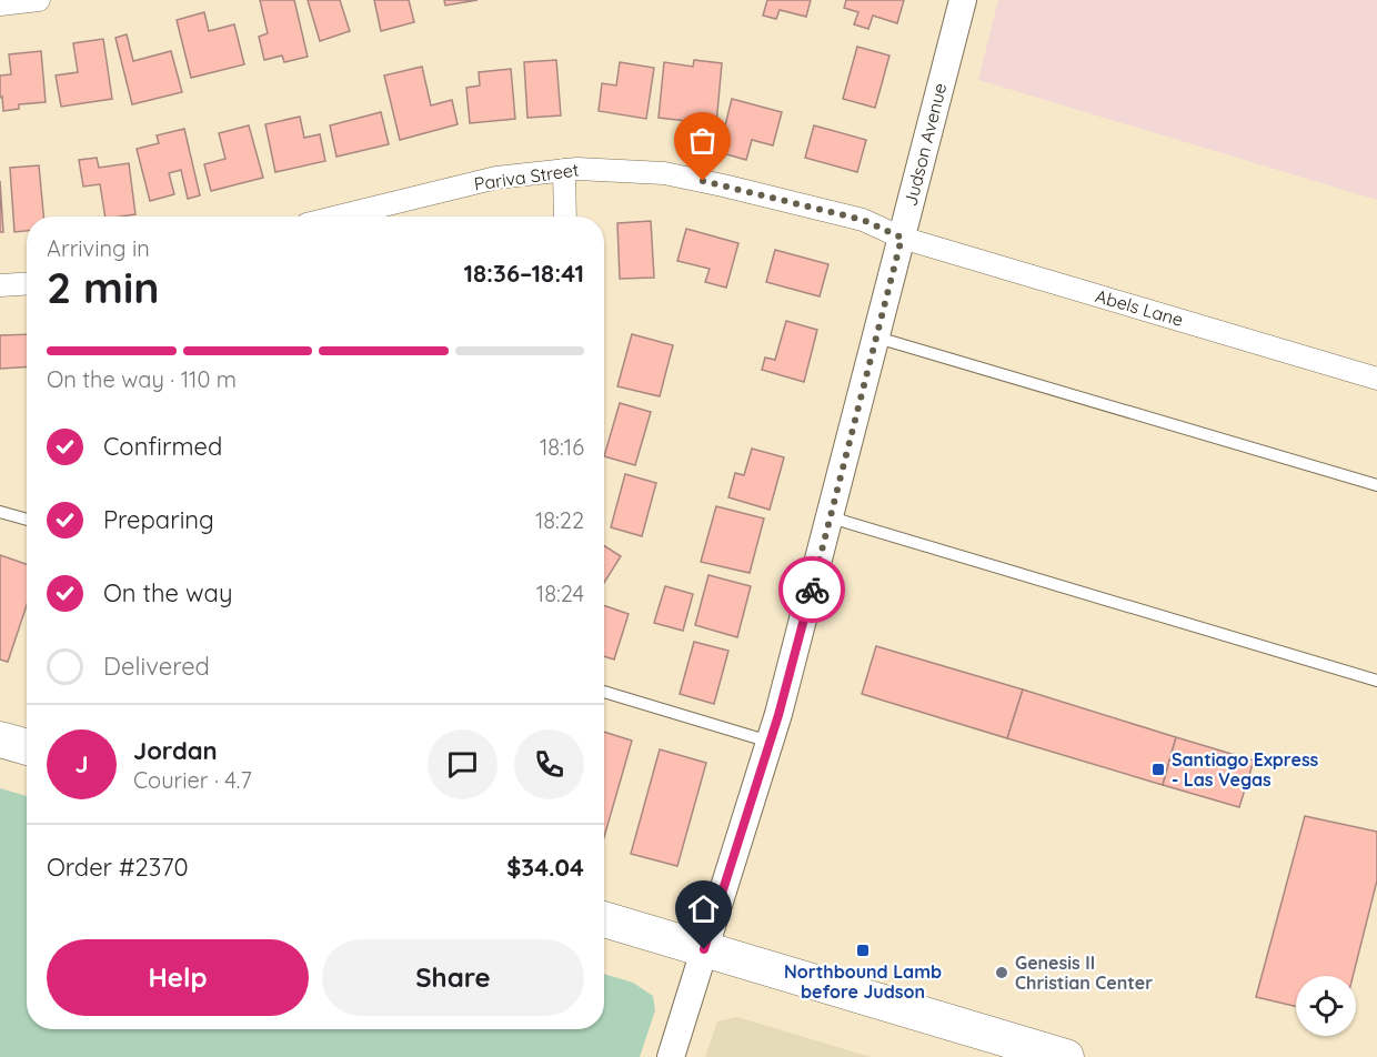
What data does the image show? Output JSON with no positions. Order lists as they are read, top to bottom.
{
  "streets": {
    "street": ["Judson Avenue", "Pariva Street", "Abels Lane"]
  },
  "crossings": [
    ["Judson Avenue", "Pariva Street"],
    ["Judson Avenue", "Abels Lane"],
    ["Pariva Street", "Abels Lane"]
  ],
  "places": {
    "transit": ["Santiago Express - Las Vegas", "Northbound Lamb before Judson"],
    "other": ["Genesis II Christian Center"]
  },
  "page": {
    "heading": ["2 min", "Arriving in", "18:36–18:41"],
    "panel": [
      "Jordan",
      "Courier · 4.7",
      "Order #2370",
      "$34.04"
    ],
    "bar": "On the way · 110 m",
    "list": [
      ["Confirmed", "18:16"],
      ["Preparing", "18:22"],
      ["On the way", "18:24"],
      "Delivered"
    ],
    "round": "J",
    "buttons": ["Help", "Share"]
  }
}
